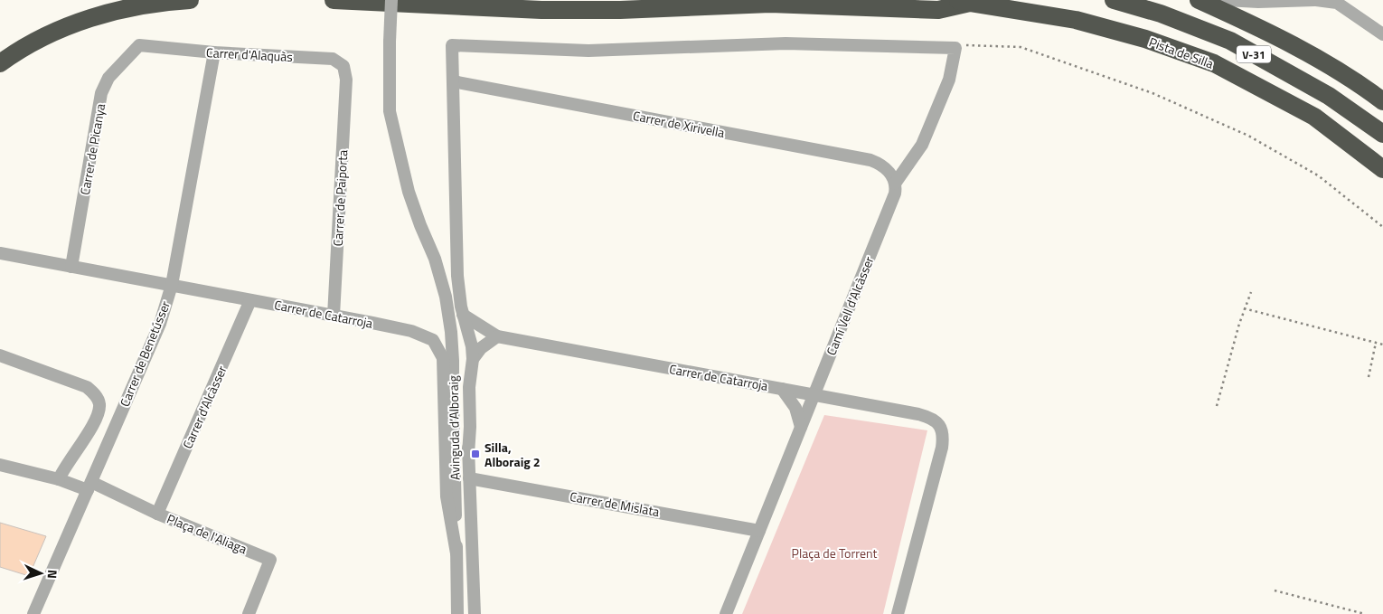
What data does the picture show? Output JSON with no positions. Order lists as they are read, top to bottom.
{
  "streets": {
    "highway": ["Pista de Silla", "V-31"],
    "street": [
      "Carrer d'Alaquàs",
      "Carrer de Xirivella",
      "Carrer de Picanya",
      "Carrer de Paiporta",
      "Camí Vell d'Alcàsser",
      "Carrer de Catarroja",
      "Carrer de Benetússer",
      "Carrer d'Alcàsser",
      "Avinguda d’Alboraig",
      "Carrer de Mislata",
      "Plaça de l'Aliaga"
    ]
  },
  "crossings": [
    ["Carrer d'Alaquàs", "Carrer de Picanya"],
    ["Carrer d'Alaquàs", "Carrer de Paiporta"],
    ["Carrer d'Alaquàs", "Carrer de Benetússer"],
    ["Carrer de Xirivella", "Camí Vell d'Alcàsser"],
    ["Carrer de Picanya", "Carrer de Catarroja"],
    ["Carrer de Paiporta", "Carrer de Catarroja"],
    ["Camí Vell d'Alcàsser", "Carrer de Catarroja"],
    ["Camí Vell d'Alcàsser", "Carrer de Mislata"],
    ["Carrer de Catarroja", "Carrer de Benetússer"],
    ["Carrer de Catarroja", "Carrer d'Alcàsser"],
    ["Carrer de Catarroja", "Avinguda d’Alboraig"],
    ["Carrer de Benetússer", "Plaça de l'Aliaga"],
    ["Carrer d'Alcàsser", "Plaça de l'Aliaga"],
    ["Avinguda d’Alboraig", "Carrer de Mislata"]
  ],
  "parks": ["Plaça de Torrent"],
  "places": {
    "transit": ["Silla, Alboraig 2"]
  },
  "north": "right"
}
